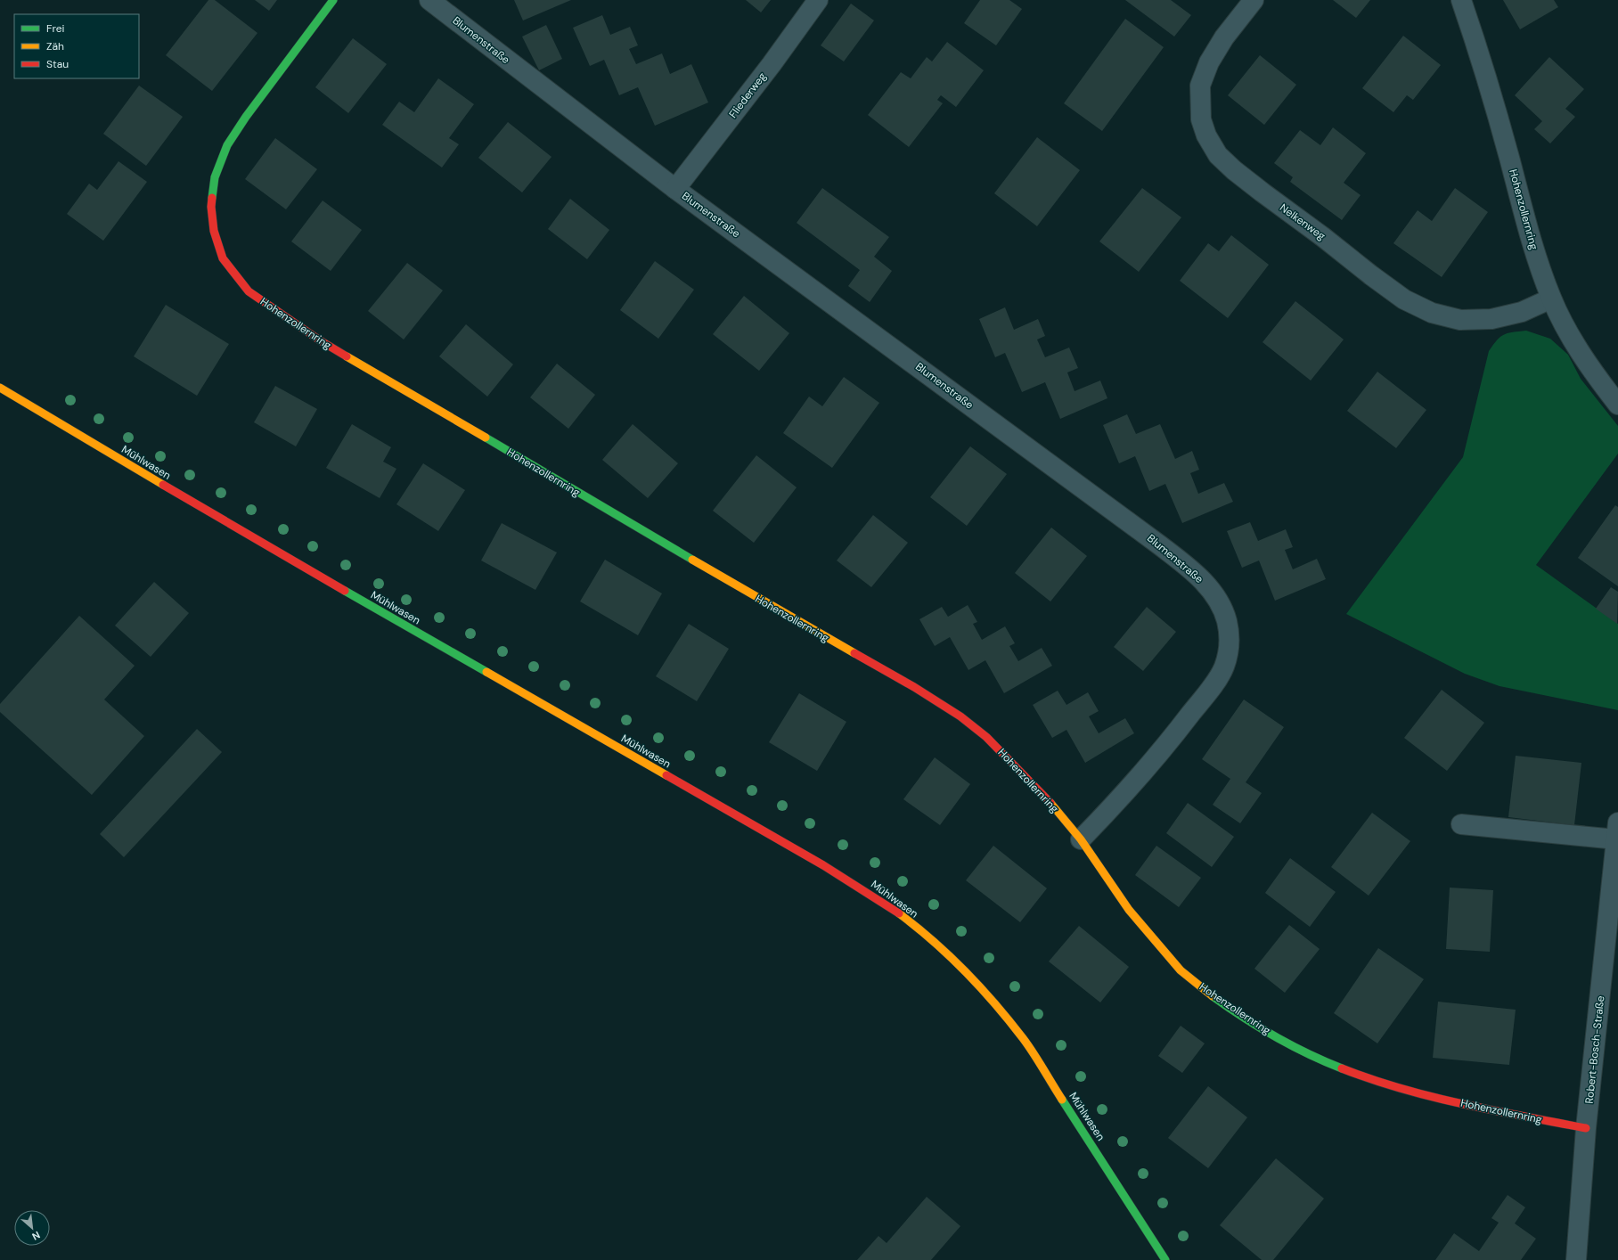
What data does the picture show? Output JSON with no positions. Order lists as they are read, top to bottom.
{
  "streets": {
    "street": [
      "Blumenstraße",
      "Fliederweg",
      "Hohenzollernring",
      "Nelkenweg",
      "Mühlwasen",
      "Robert-Bosch-Straße"
    ]
  },
  "crossings": [
    ["Blumenstraße", "Fliederweg"],
    ["Blumenstraße", "Hohenzollernring"],
    ["Hohenzollernring", "Nelkenweg"],
    ["Hohenzollernring", "Robert-Bosch-Straße"]
  ],
  "legend": ["Frei", "Zäh", "Stau"],
  "north": "bottom right"
}
